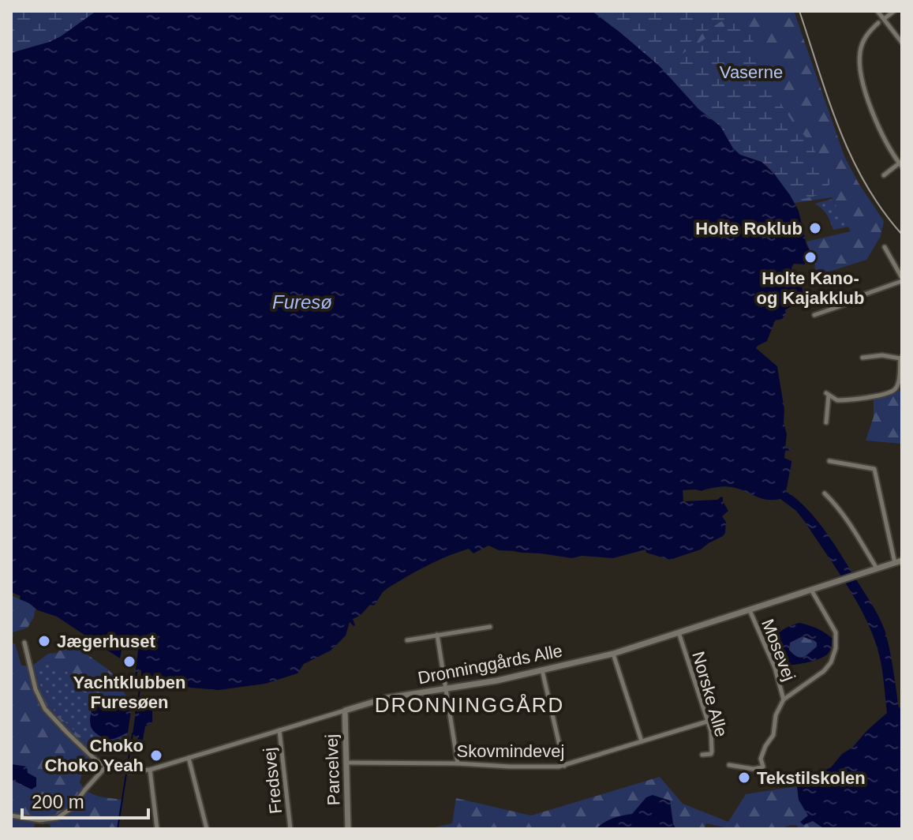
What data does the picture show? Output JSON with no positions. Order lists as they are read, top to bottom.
{
  "streets": {
    "street": [
      "Mosevej",
      "Dronninggårds Alle",
      "Norske Alle",
      "Skovmindevej",
      "Parcelvej",
      "Fredsvej"
    ]
  },
  "crossings": [
    ["Mosevej", "Dronninggårds Alle"],
    ["Dronninggårds Alle", "Norske Alle"],
    ["Dronninggårds Alle", "Parcelvej"],
    ["Dronninggårds Alle", "Fredsvej"],
    ["Norske Alle", "Skovmindevej"],
    ["Skovmindevej", "Parcelvej"]
  ],
  "districts": ["DRONNINGGÅRD"],
  "water": ["Furesø"],
  "parks": ["Vaserne"],
  "places": [
    "Holte Roklub",
    "Holte Kano- og Kajakklub",
    "Jægerhuset",
    "Yachtklubben Furesøen",
    "Choko Choko Yeah",
    "Tekstilskolen"
  ],
  "scale_bar": "200 m"
}
